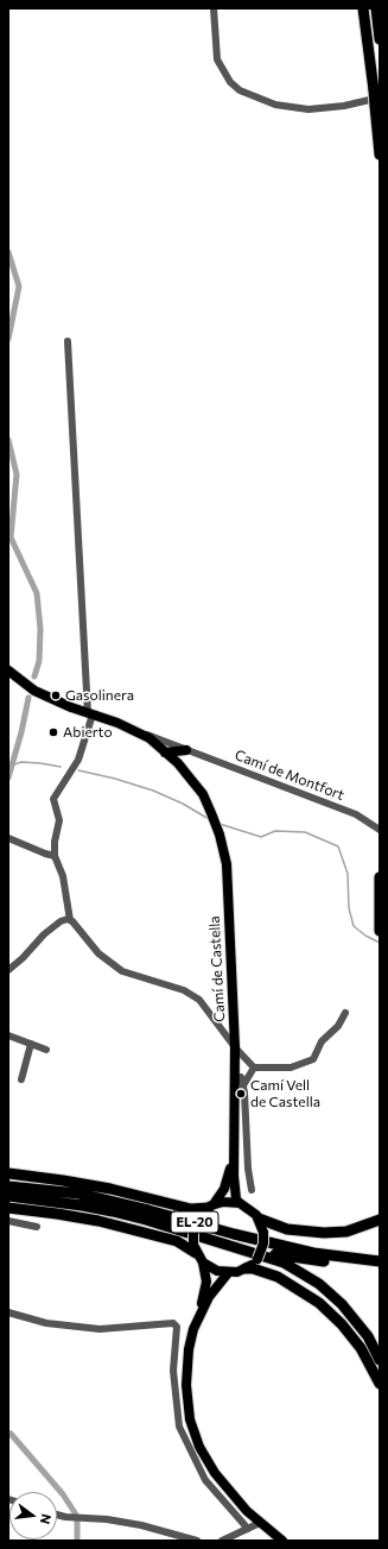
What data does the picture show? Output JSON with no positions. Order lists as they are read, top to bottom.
{
  "streets": {
    "highway": ["EL-20"],
    "main road": ["Camí de Castella"],
    "street": ["Camí de Montfort"]
  },
  "crossings": [
    ["Camí de Montfort", "Camí de Castella"]
  ],
  "places": ["Gasolinera", "Abierto", "Camí Vell de Castella"],
  "north": "right"
}
